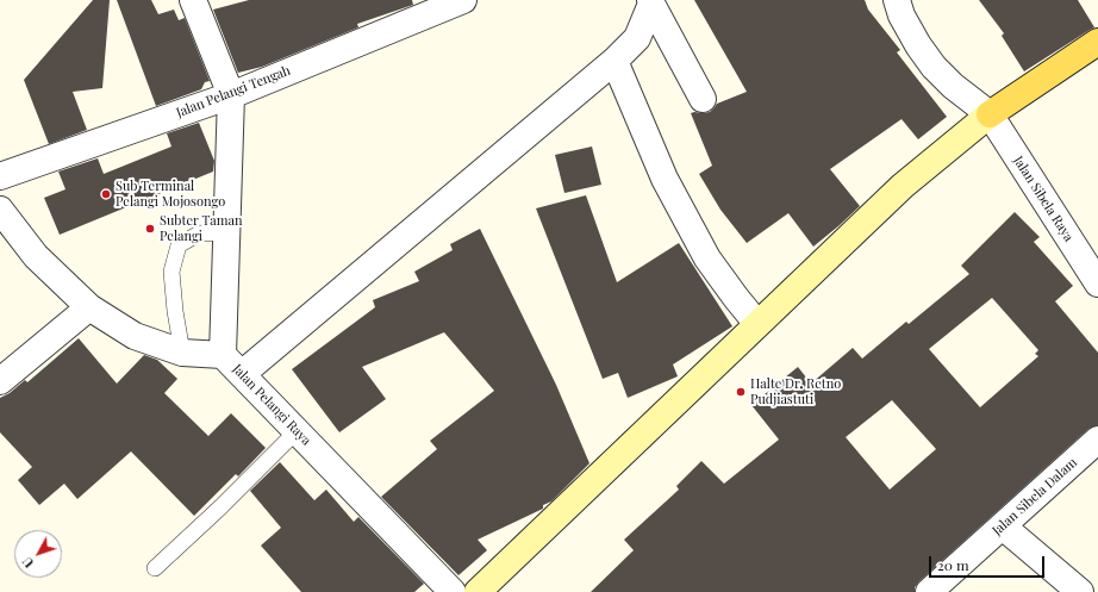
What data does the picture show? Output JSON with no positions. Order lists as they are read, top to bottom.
{
  "streets": {
    "street": [
      "Jalan Pelangi Tengah",
      "Jalan Sibela Raya",
      "Jalan Pelangi Raya",
      "Jalan Sibela Dalam"
    ]
  },
  "crossings": [
    ["Jalan Pelangi Tengah", "Jalan Pelangi Raya"]
  ],
  "places": ["Sub Terminal Pelangi Mojosongo", "Subter Taman Pelangi", "Halte Dr. Retno Pudjiastuti"],
  "scale_bar": "20 m",
  "north": "bottom left"
}
